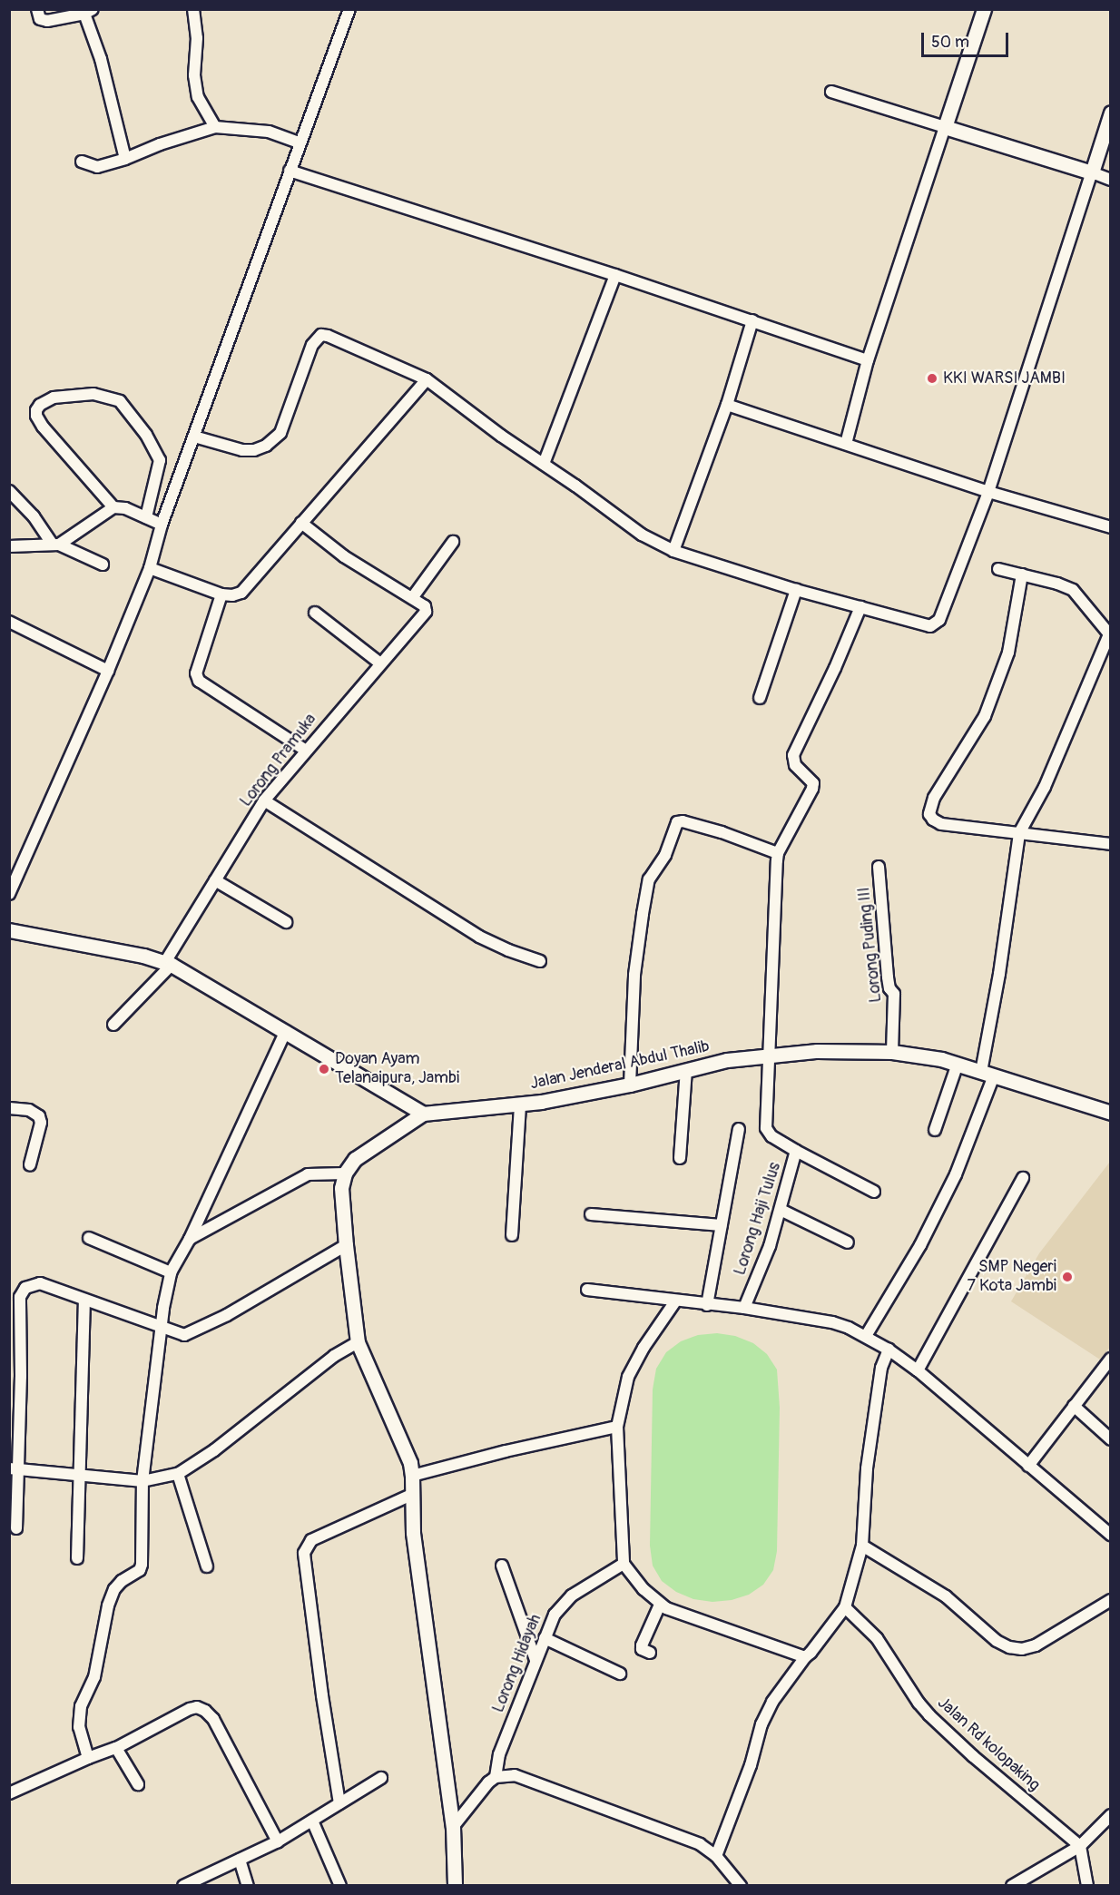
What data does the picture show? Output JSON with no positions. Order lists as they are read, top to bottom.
{
  "streets": {
    "street": [
      "Lorong Pramuka",
      "Lorong Puding III",
      "Jalan Jenderal Abdul Thalib",
      "Lorong Haji Tulus",
      "Lorong Hidayah",
      "Jalan Rd kolopaking"
    ]
  },
  "crossings": [
    ["Lorong Puding III", "Jalan Jenderal Abdul Thalib"],
    ["Jalan Jenderal Abdul Thalib", "Lorong Haji Tulus"]
  ],
  "places": ["KKI WARSI JAMBI", "Doyan Ayam Telanaipura, Jambi", "SMP Negeri 7 Kota Jambi"],
  "scale_bar": "50 m"
}
